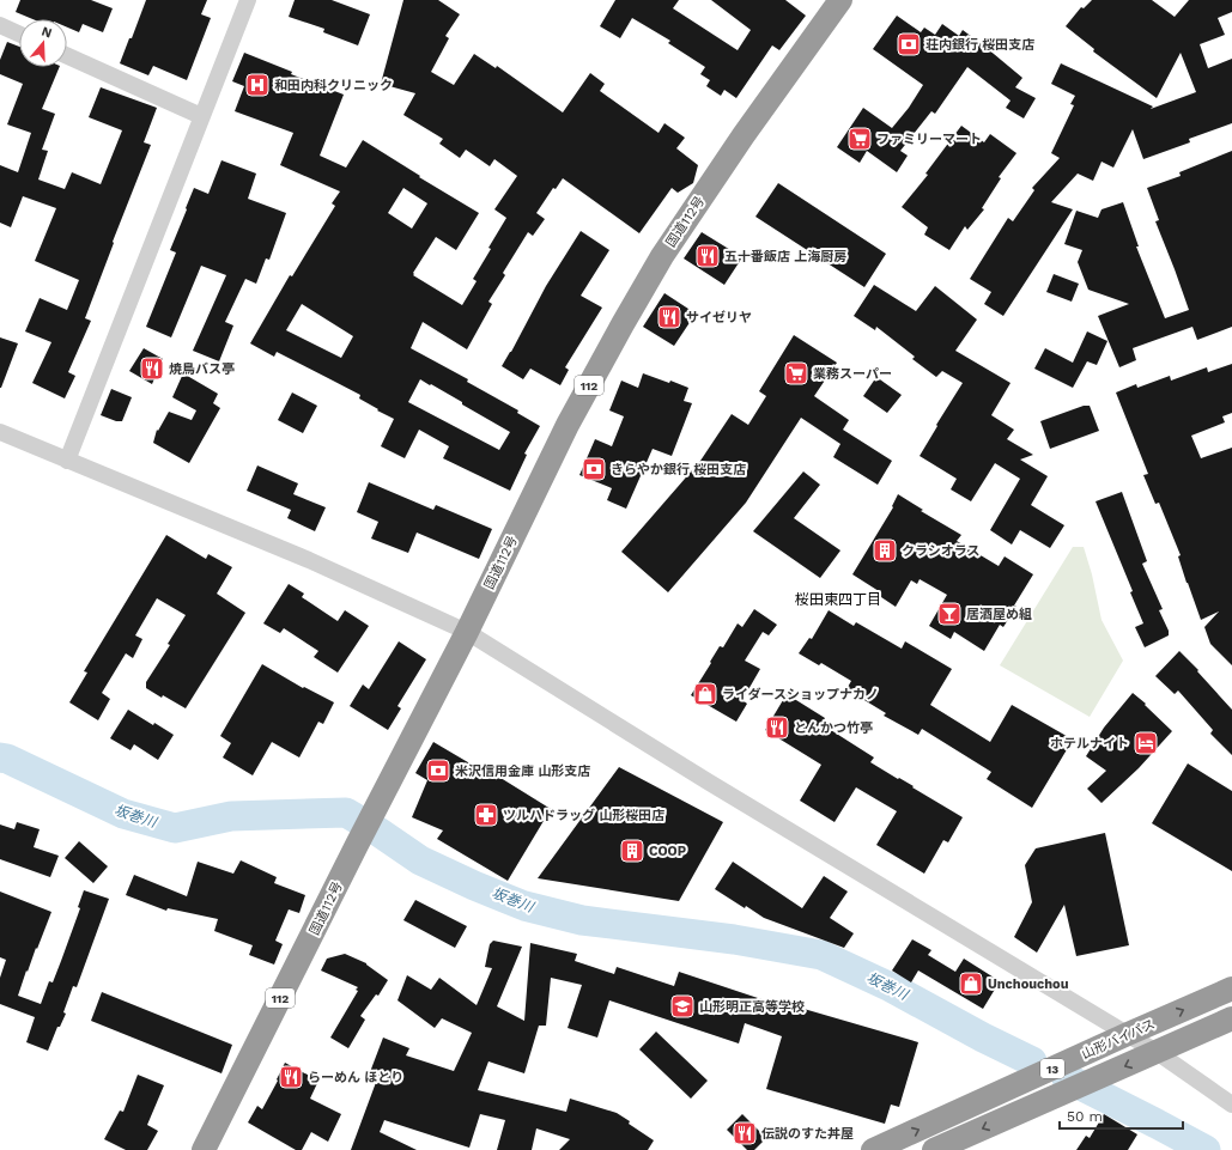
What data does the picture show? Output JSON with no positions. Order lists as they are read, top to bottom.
{
  "streets": {
    "highway": [
      "国道112号",
      "112",
      "山形バイパス",
      "13"
    ]
  },
  "districts": ["桜田東四丁目"],
  "water": ["坂巻川"],
  "places": {
    "bank": ["荘内銀行 桜田支店", "きらやか銀行 桜田支店", "米沢信用金庫 山形支店"],
    "hospital": ["和田内科クリニック"],
    "supermarket": ["ファミリーマート", "業務スーパー"],
    "restaurant": [
      "五十番飯店 上海厨房",
      "サイゼリヤ",
      "焼鳥バス亭",
      "とんかつ竹亭",
      "らーめん ほとり",
      "伝説のすた丼屋"
    ],
    "building": ["クラシオラス", "COOP"],
    "bar": ["居酒屋め組"],
    "shop": ["ライダースショップナカノ", "Unchouchou"],
    "hotel": ["ホテルナイト"],
    "pharmacy": ["ツルハドラッグ 山形桜田店"],
    "school or university": ["山形明正高等学校"]
  },
  "scale_bar": "50 m",
  "north": "top"
}
